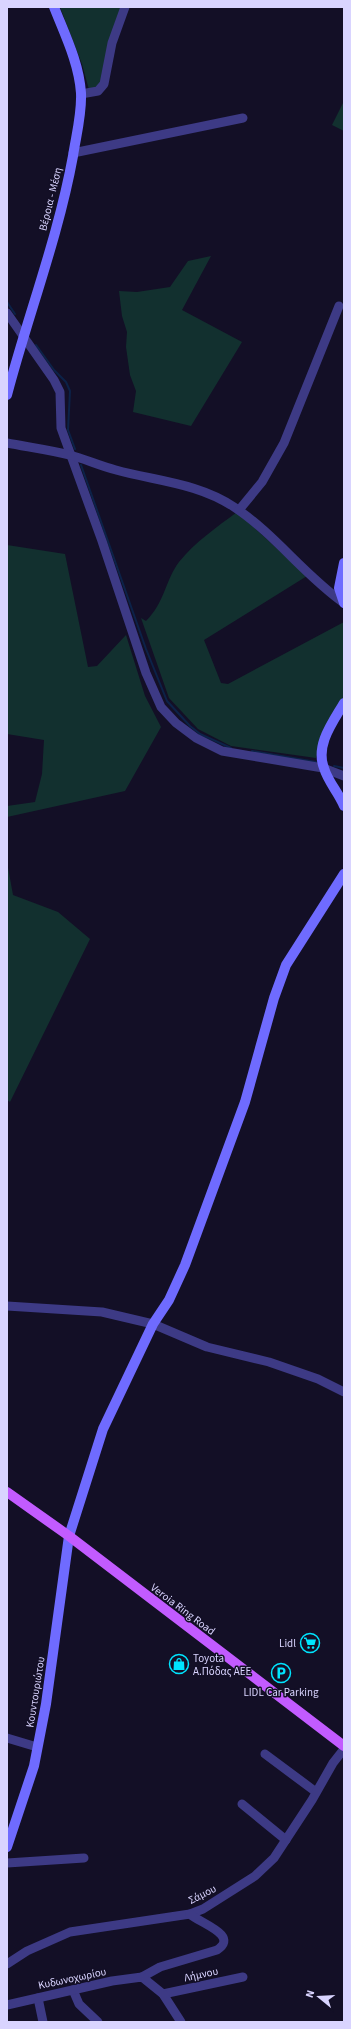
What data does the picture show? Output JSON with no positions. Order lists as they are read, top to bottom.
{
  "streets": {
    "main road": ["Verοia Ring Road"],
    "street": [
      "Βέροια - Μέση",
      "Κουντουριώτου",
      "Σάμου",
      "Λήμνου",
      "Κυδωνοχωρίου"
    ]
  },
  "crossings": [
    ["Verοia Ring Road", "Κουντουριώτου"],
    ["Σάμου", "Κυδωνοχωρίου"]
  ],
  "places": {
    "supermarket": ["Lidl"],
    "shop": ["Toyota Α.Πόδας ΑΕΕ"],
    "parking": ["LIDL Car Parking"]
  },
  "north": "left"
}
